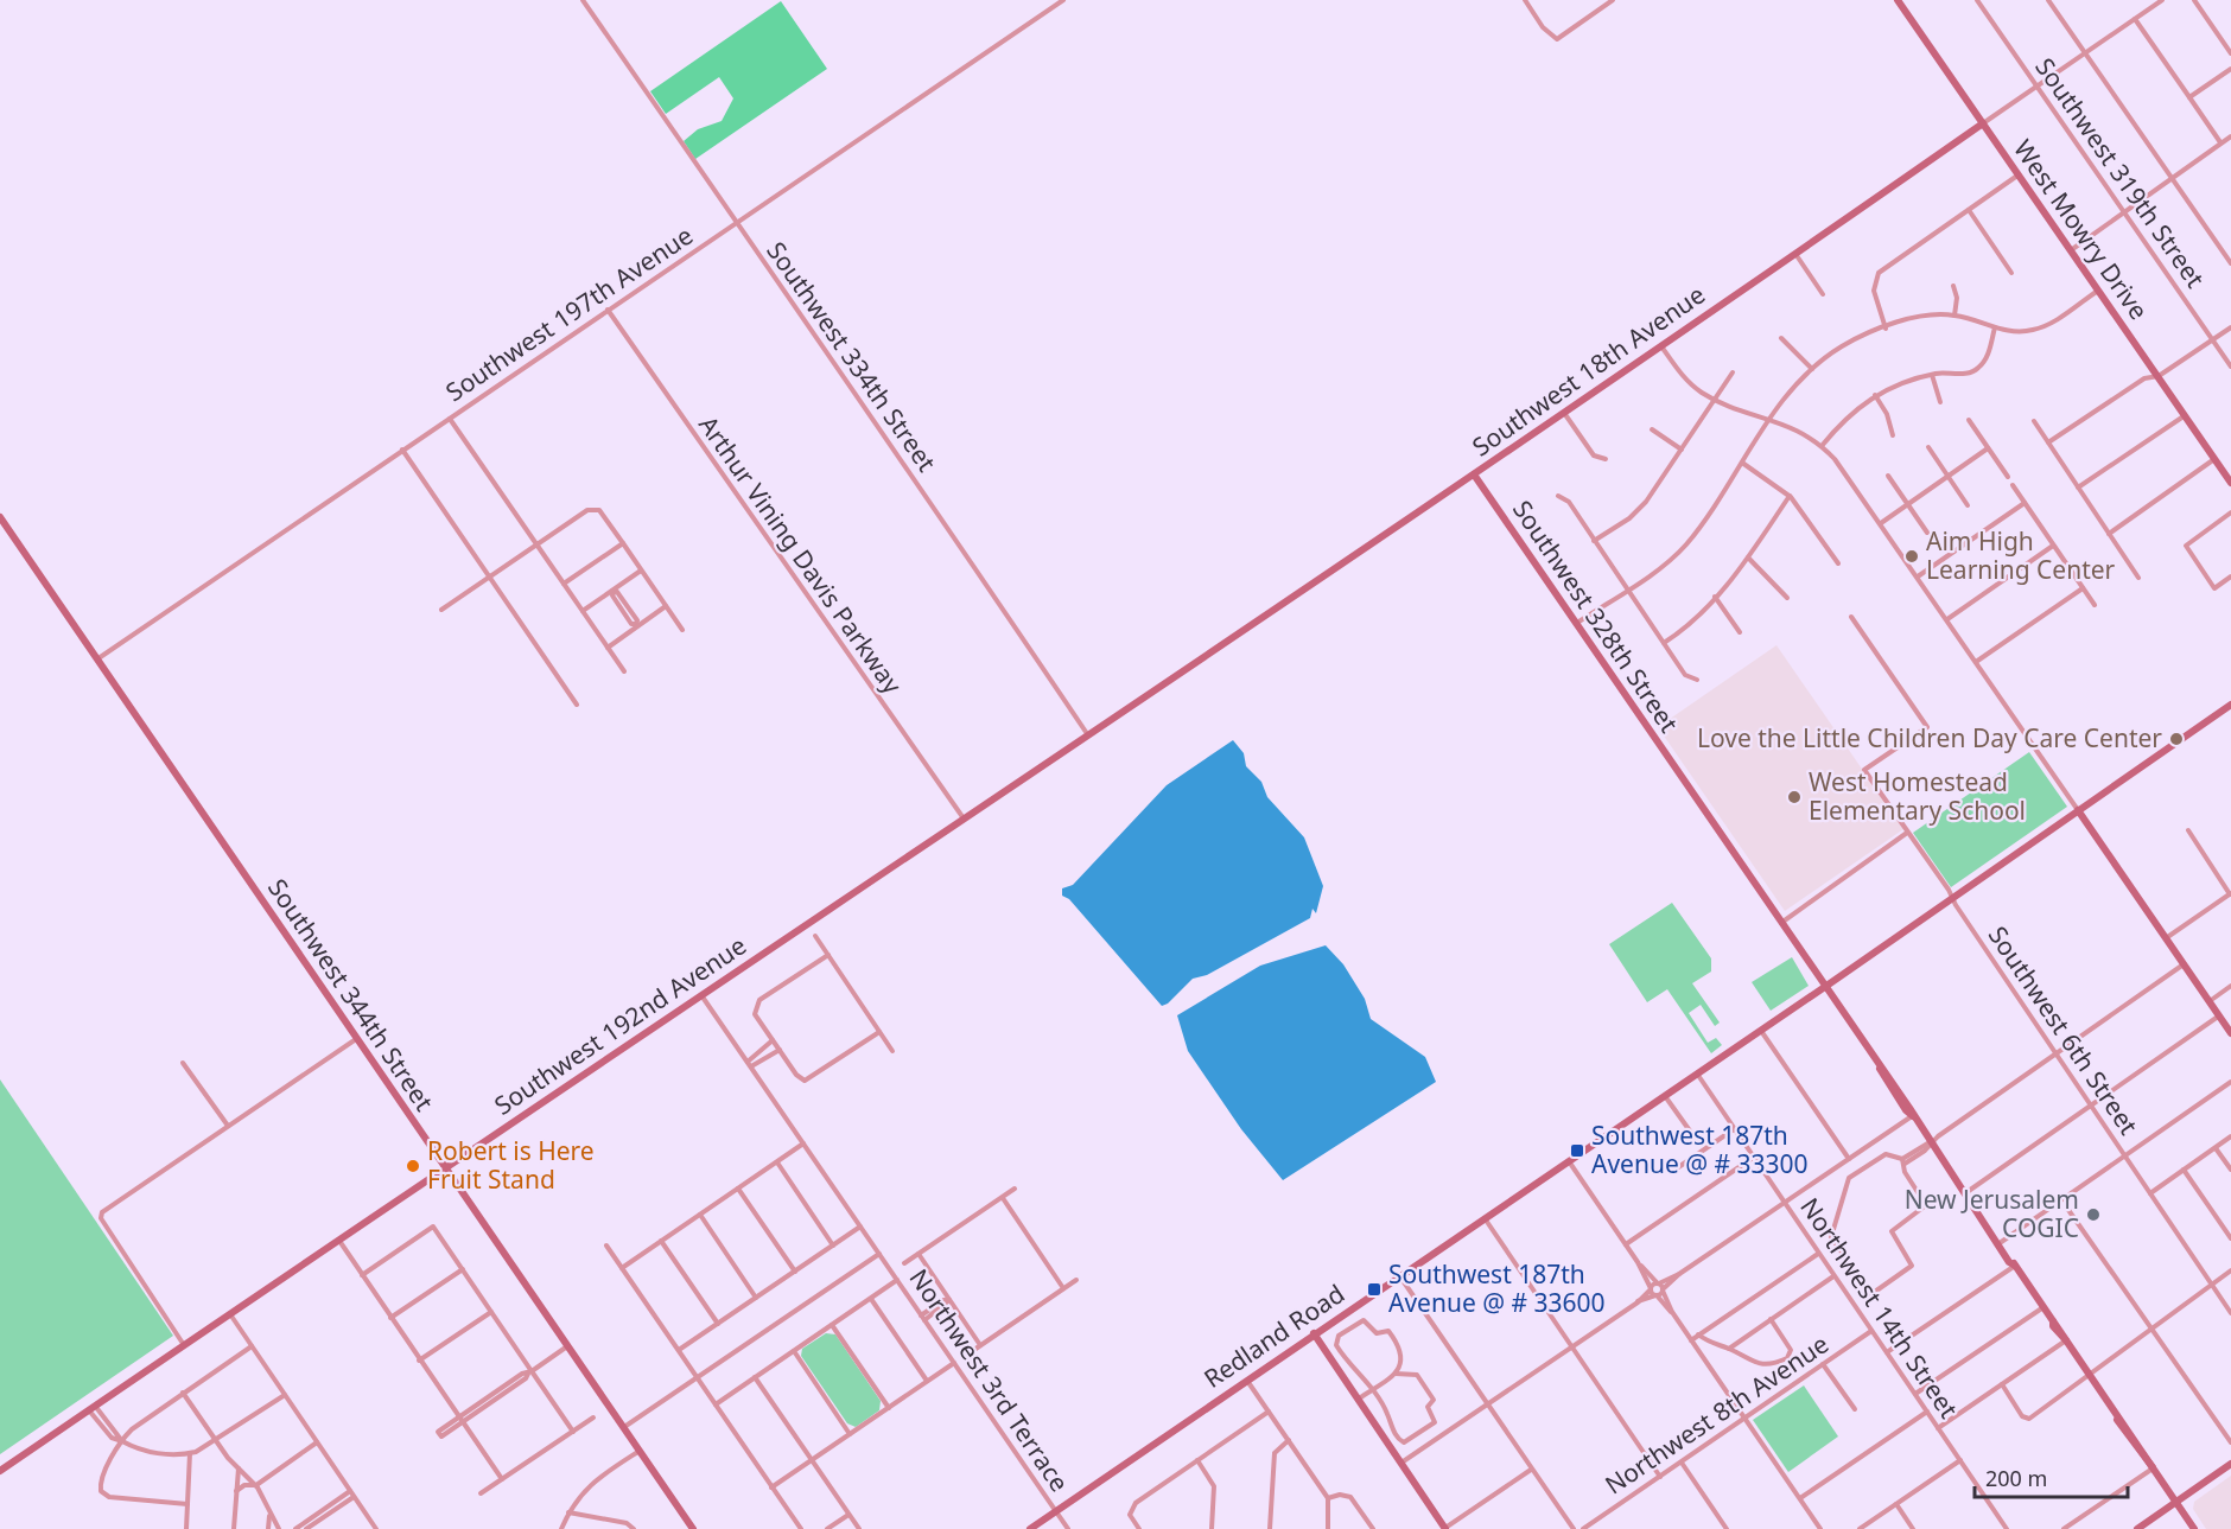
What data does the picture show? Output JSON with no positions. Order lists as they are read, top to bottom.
{
  "streets": {
    "street": [
      "Southwest 319th Street",
      "West Mowry Drive",
      "Southwest 197th Avenue",
      "Southwest 334th Street",
      "Southwest 18th Avenue",
      "Arthur Vining Davis Parkway",
      "Southwest 328th Street",
      "Southwest 344th Street",
      "Southwest 192nd Avenue",
      "Southwest 6th Street",
      "Northwest 14th Street",
      "Redland Road",
      "Northwest 3rd Terrace",
      "Northwest 8th Avenue"
    ]
  },
  "crossings": [
    ["Southwest 319th Street", "Southwest 18th Avenue"],
    ["West Mowry Drive", "Southwest 18th Avenue"],
    ["Southwest 197th Avenue", "Southwest 334th Street"],
    ["Southwest 197th Avenue", "Arthur Vining Davis Parkway"],
    ["Southwest 197th Avenue", "Southwest 344th Street"],
    ["Southwest 334th Street", "Southwest 18th Avenue"],
    ["Southwest 334th Street", "Southwest 192nd Avenue"],
    ["Southwest 18th Avenue", "Southwest 328th Street"],
    ["Southwest 18th Avenue", "Southwest 192nd Avenue"],
    ["Arthur Vining Davis Parkway", "Southwest 192nd Avenue"],
    ["Southwest 328th Street", "Redland Road"],
    ["Southwest 344th Street", "Southwest 192nd Avenue"],
    ["Southwest 6th Street", "Redland Road"],
    ["Northwest 14th Street", "Redland Road"],
    ["Northwest 14th Street", "Northwest 8th Avenue"],
    ["Redland Road", "Northwest 3rd Terrace"]
  ],
  "places": {
    "other": [
      "Aim High Learning Center",
      "Love the Little Children Day Care Center",
      "West Homestead Elementary School",
      "Robert is Here Fruit Stand",
      "New Jerusalem COGIC"
    ],
    "transit": ["Southwest 187th Avenue @ # 33300", "Southwest 187th Avenue @ # 33600"]
  },
  "scale_bar": "200 m"
}
